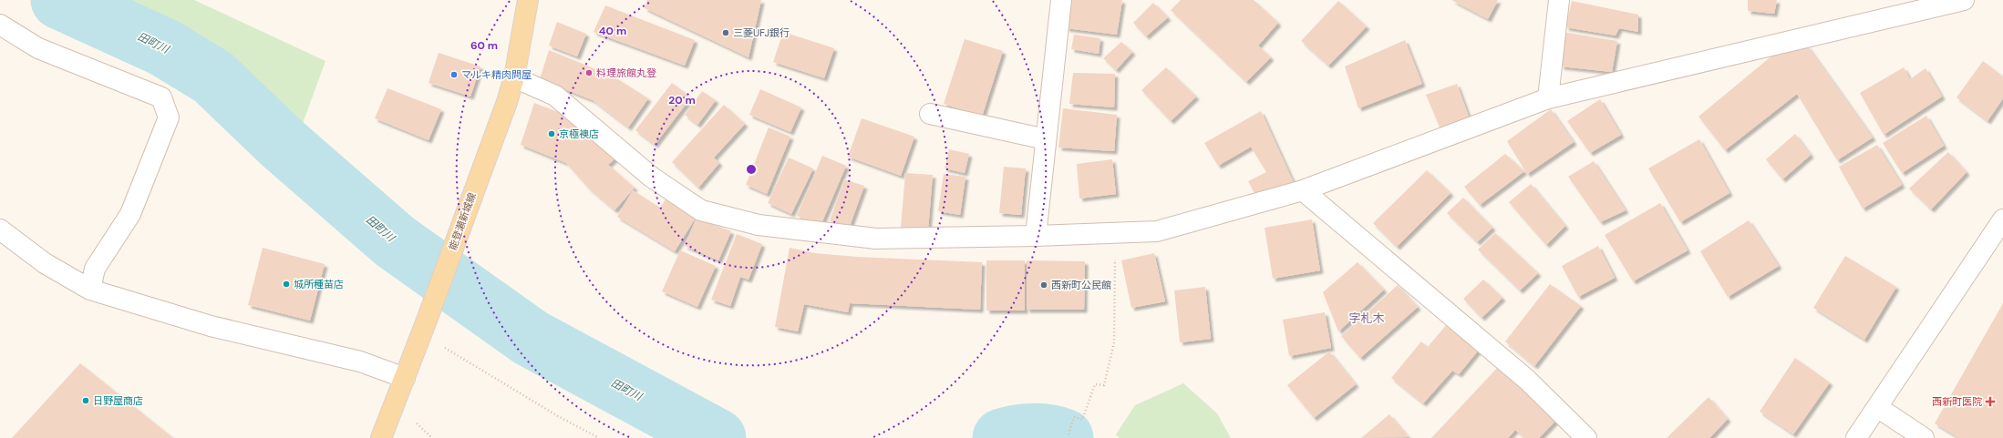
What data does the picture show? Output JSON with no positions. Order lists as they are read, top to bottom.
{
  "streets": {
    "main road": ["能登瀬新城線"]
  },
  "districts": ["字札木"],
  "water": ["田町川"],
  "places": {
    "other": [
      "三菱UFJ銀行",
      "料理旅館丸登",
      "マルキ精肉問屋",
      "京極襖店",
      "城所種苗店",
      "西新町公民館",
      "日野屋商店"
    ],
    "health": ["西新町医院"]
  },
  "rings": ["40 m", "60 m", "20 m"]
}
